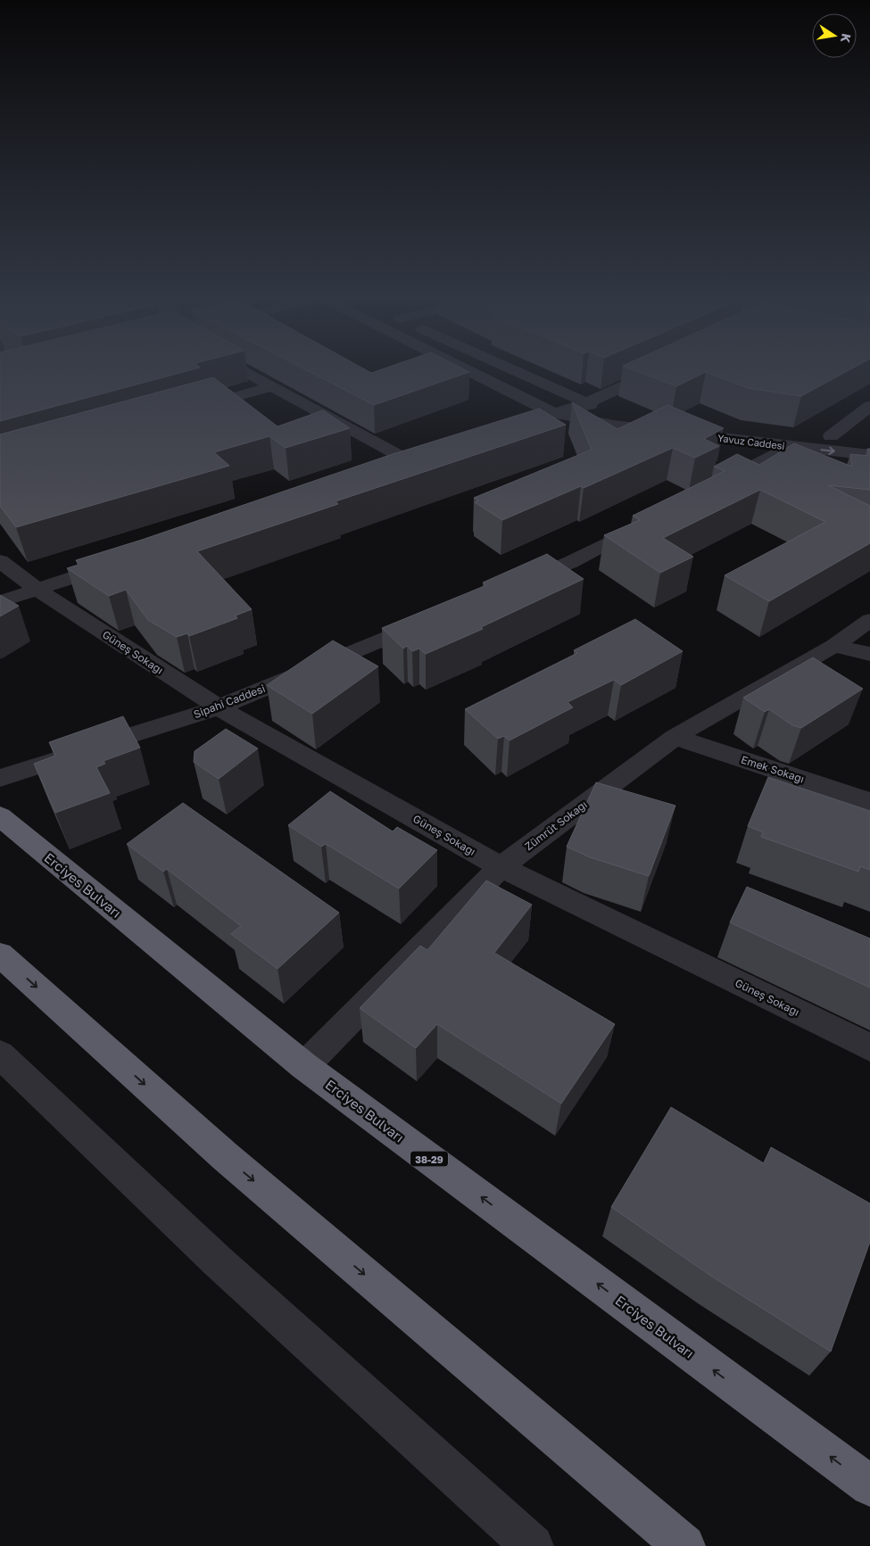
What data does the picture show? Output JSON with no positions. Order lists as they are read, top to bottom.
{
  "streets": {
    "highway": ["Erciyes Bulvarı", "38-29"],
    "street": [
      "Yavuz Caddesi",
      "Güneş Sokağı",
      "Sipahi Caddesi",
      "Emek Sokağı",
      "Zümrüt Sokağı"
    ]
  },
  "crossings": [
    ["Güneş Sokağı", "Sipahi Caddesi"],
    ["Güneş Sokağı", "Zümrüt Sokağı"],
    ["Emek Sokağı", "Zümrüt Sokağı"],
    ["Zümrüt Sokağı", "Erciyes Bulvarı"]
  ],
  "north": "right"
}
